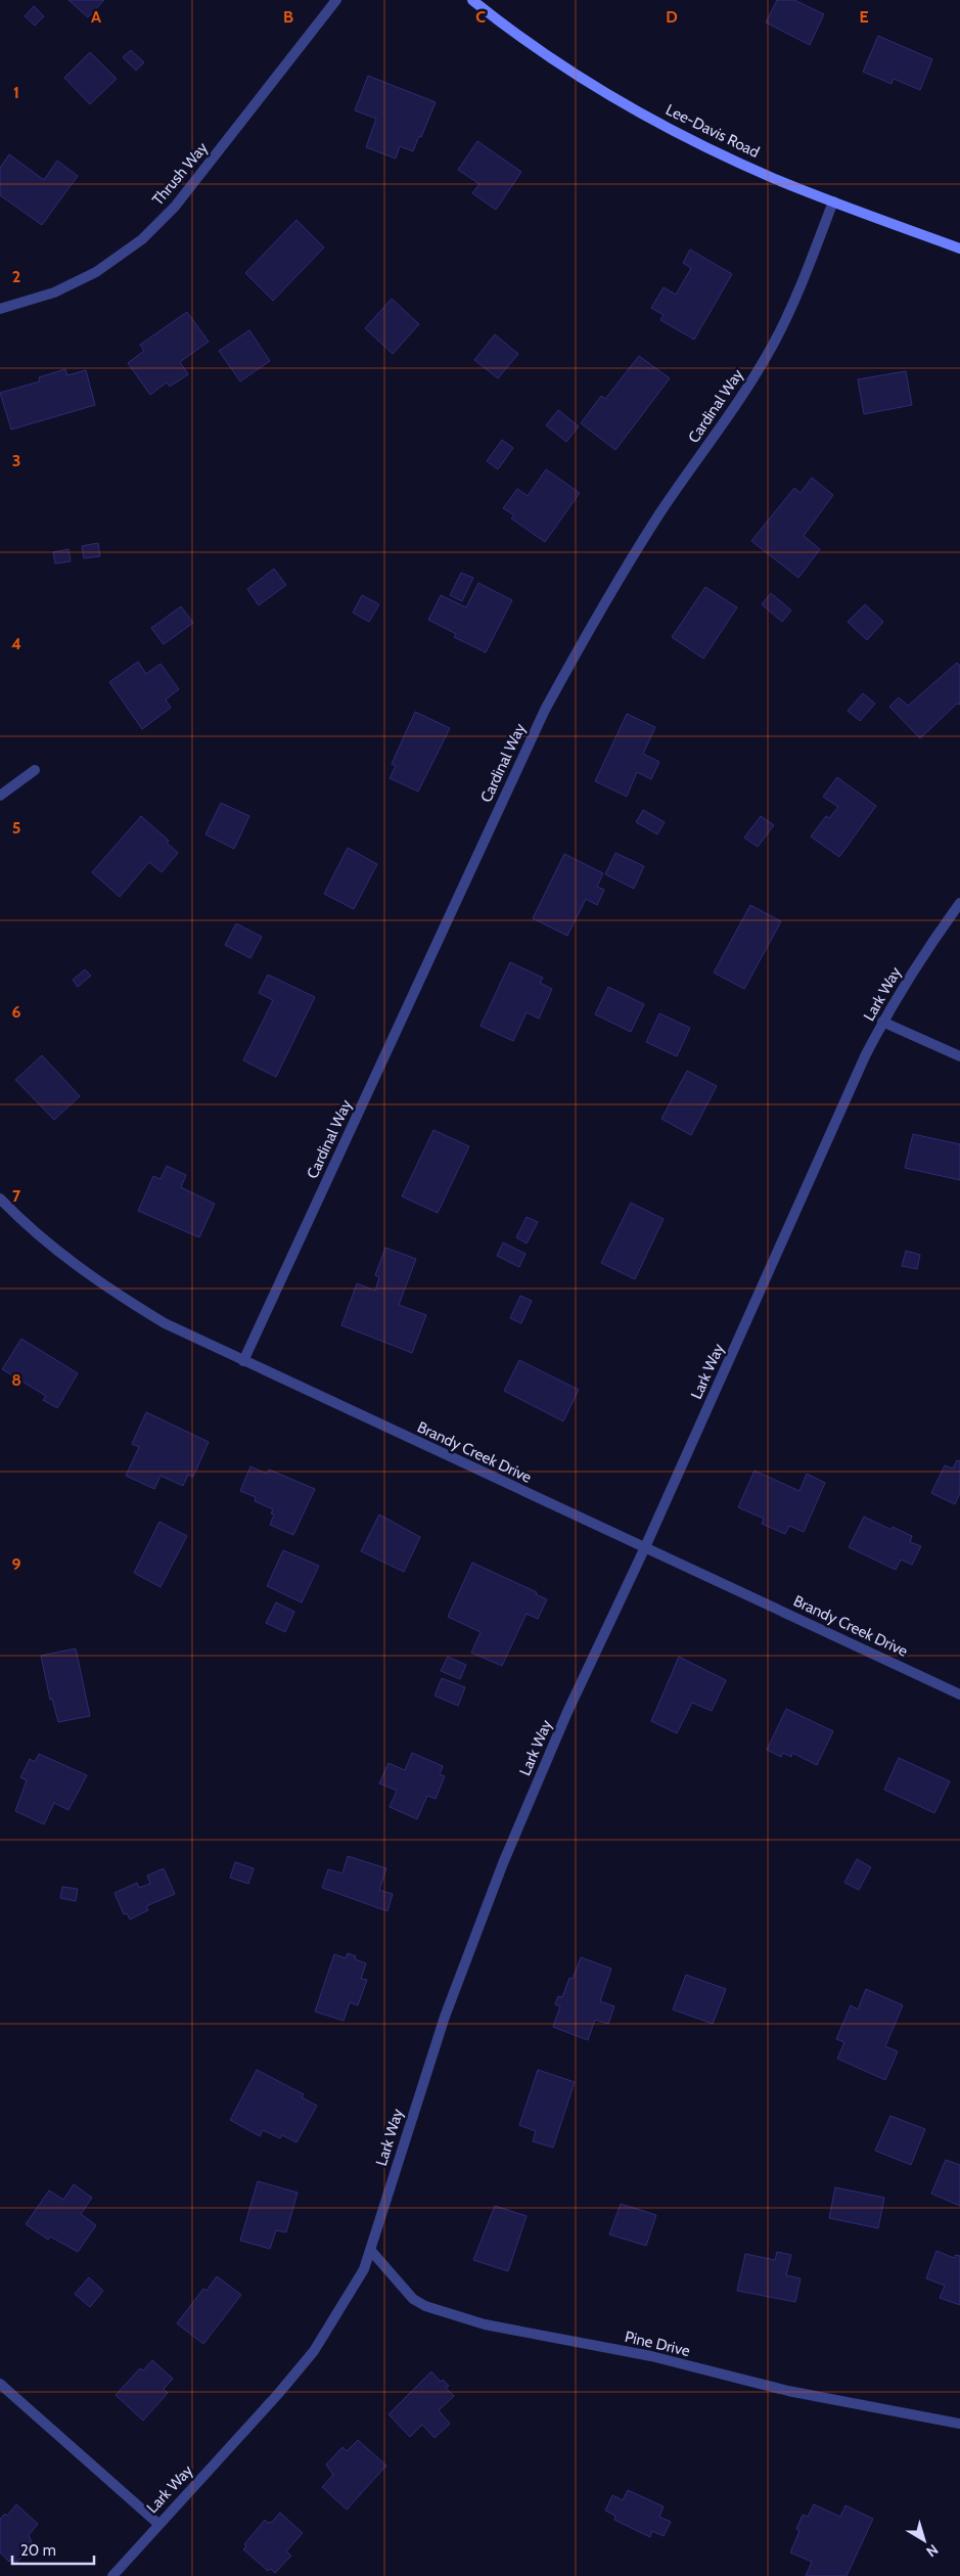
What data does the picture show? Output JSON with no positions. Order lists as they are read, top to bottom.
{
  "streets": {
    "main road": ["Lee-Davis Road"],
    "street": [
      "Thrush Way",
      "Cardinal Way",
      "Lark Way",
      "Brandy Creek Drive",
      "Pine Drive"
    ]
  },
  "crossings": [
    ["Lee-Davis Road", "Cardinal Way"],
    ["Cardinal Way", "Brandy Creek Drive"],
    ["Lark Way", "Brandy Creek Drive"],
    ["Lark Way", "Pine Drive"]
  ],
  "scale_bar": "20 m",
  "north": "bottom right",
  "grid": {
    "columns": [
      "A",
      "B",
      "C",
      "D",
      "E"
    ],
    "rows": [
      "1",
      "2",
      "3",
      "4",
      "5",
      "6",
      "7",
      "8",
      "9"
    ]
  }
}
